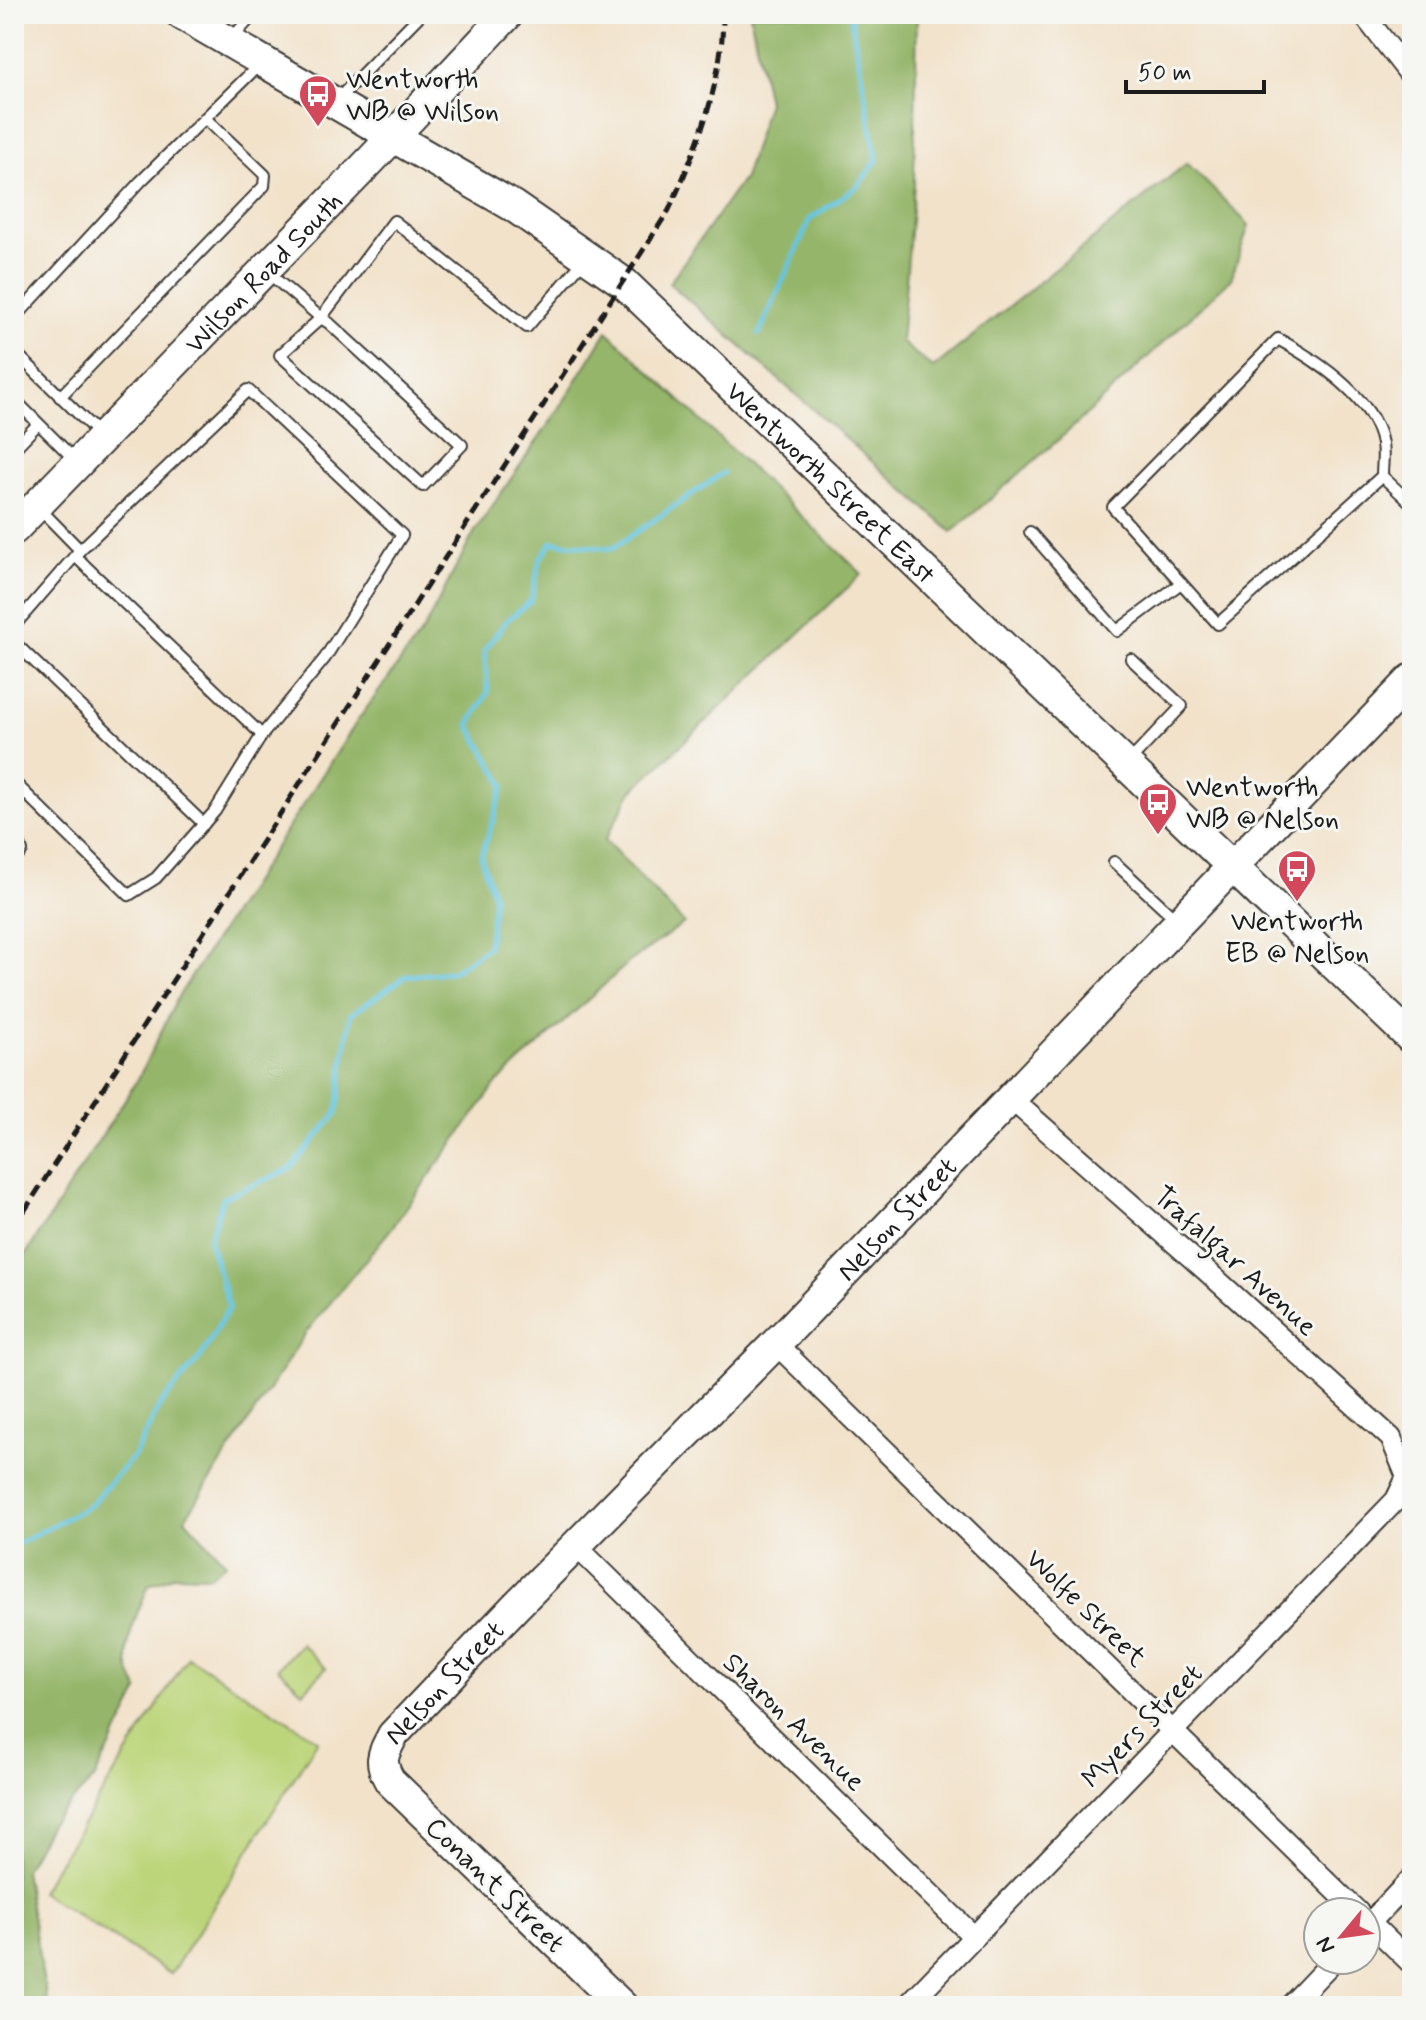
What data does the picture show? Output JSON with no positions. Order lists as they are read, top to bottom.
{
  "streets": {
    "street": [
      "Wilson Road South",
      "Wentworth Street East",
      "Nelson Street",
      "Trafalgar Avenue",
      "Wolfe Street",
      "Sharon Avenue",
      "Myers Street",
      "Conant Street"
    ]
  },
  "crossings": [
    ["Wilson Road South", "Wentworth Street East"],
    ["Wentworth Street East", "Nelson Street"],
    ["Nelson Street", "Trafalgar Avenue"],
    ["Nelson Street", "Wolfe Street"],
    ["Nelson Street", "Sharon Avenue"],
    ["Nelson Street", "Conant Street"],
    ["Trafalgar Avenue", "Myers Street"],
    ["Wolfe Street", "Myers Street"],
    ["Sharon Avenue", "Myers Street"]
  ],
  "places": {
    "bus stop": ["Wentworth WB @ Wilson", "Wentworth WB @ Nelson", "Wentworth EB @ Nelson"]
  },
  "scale_bar": "50 m",
  "north": "bottom left"
}
